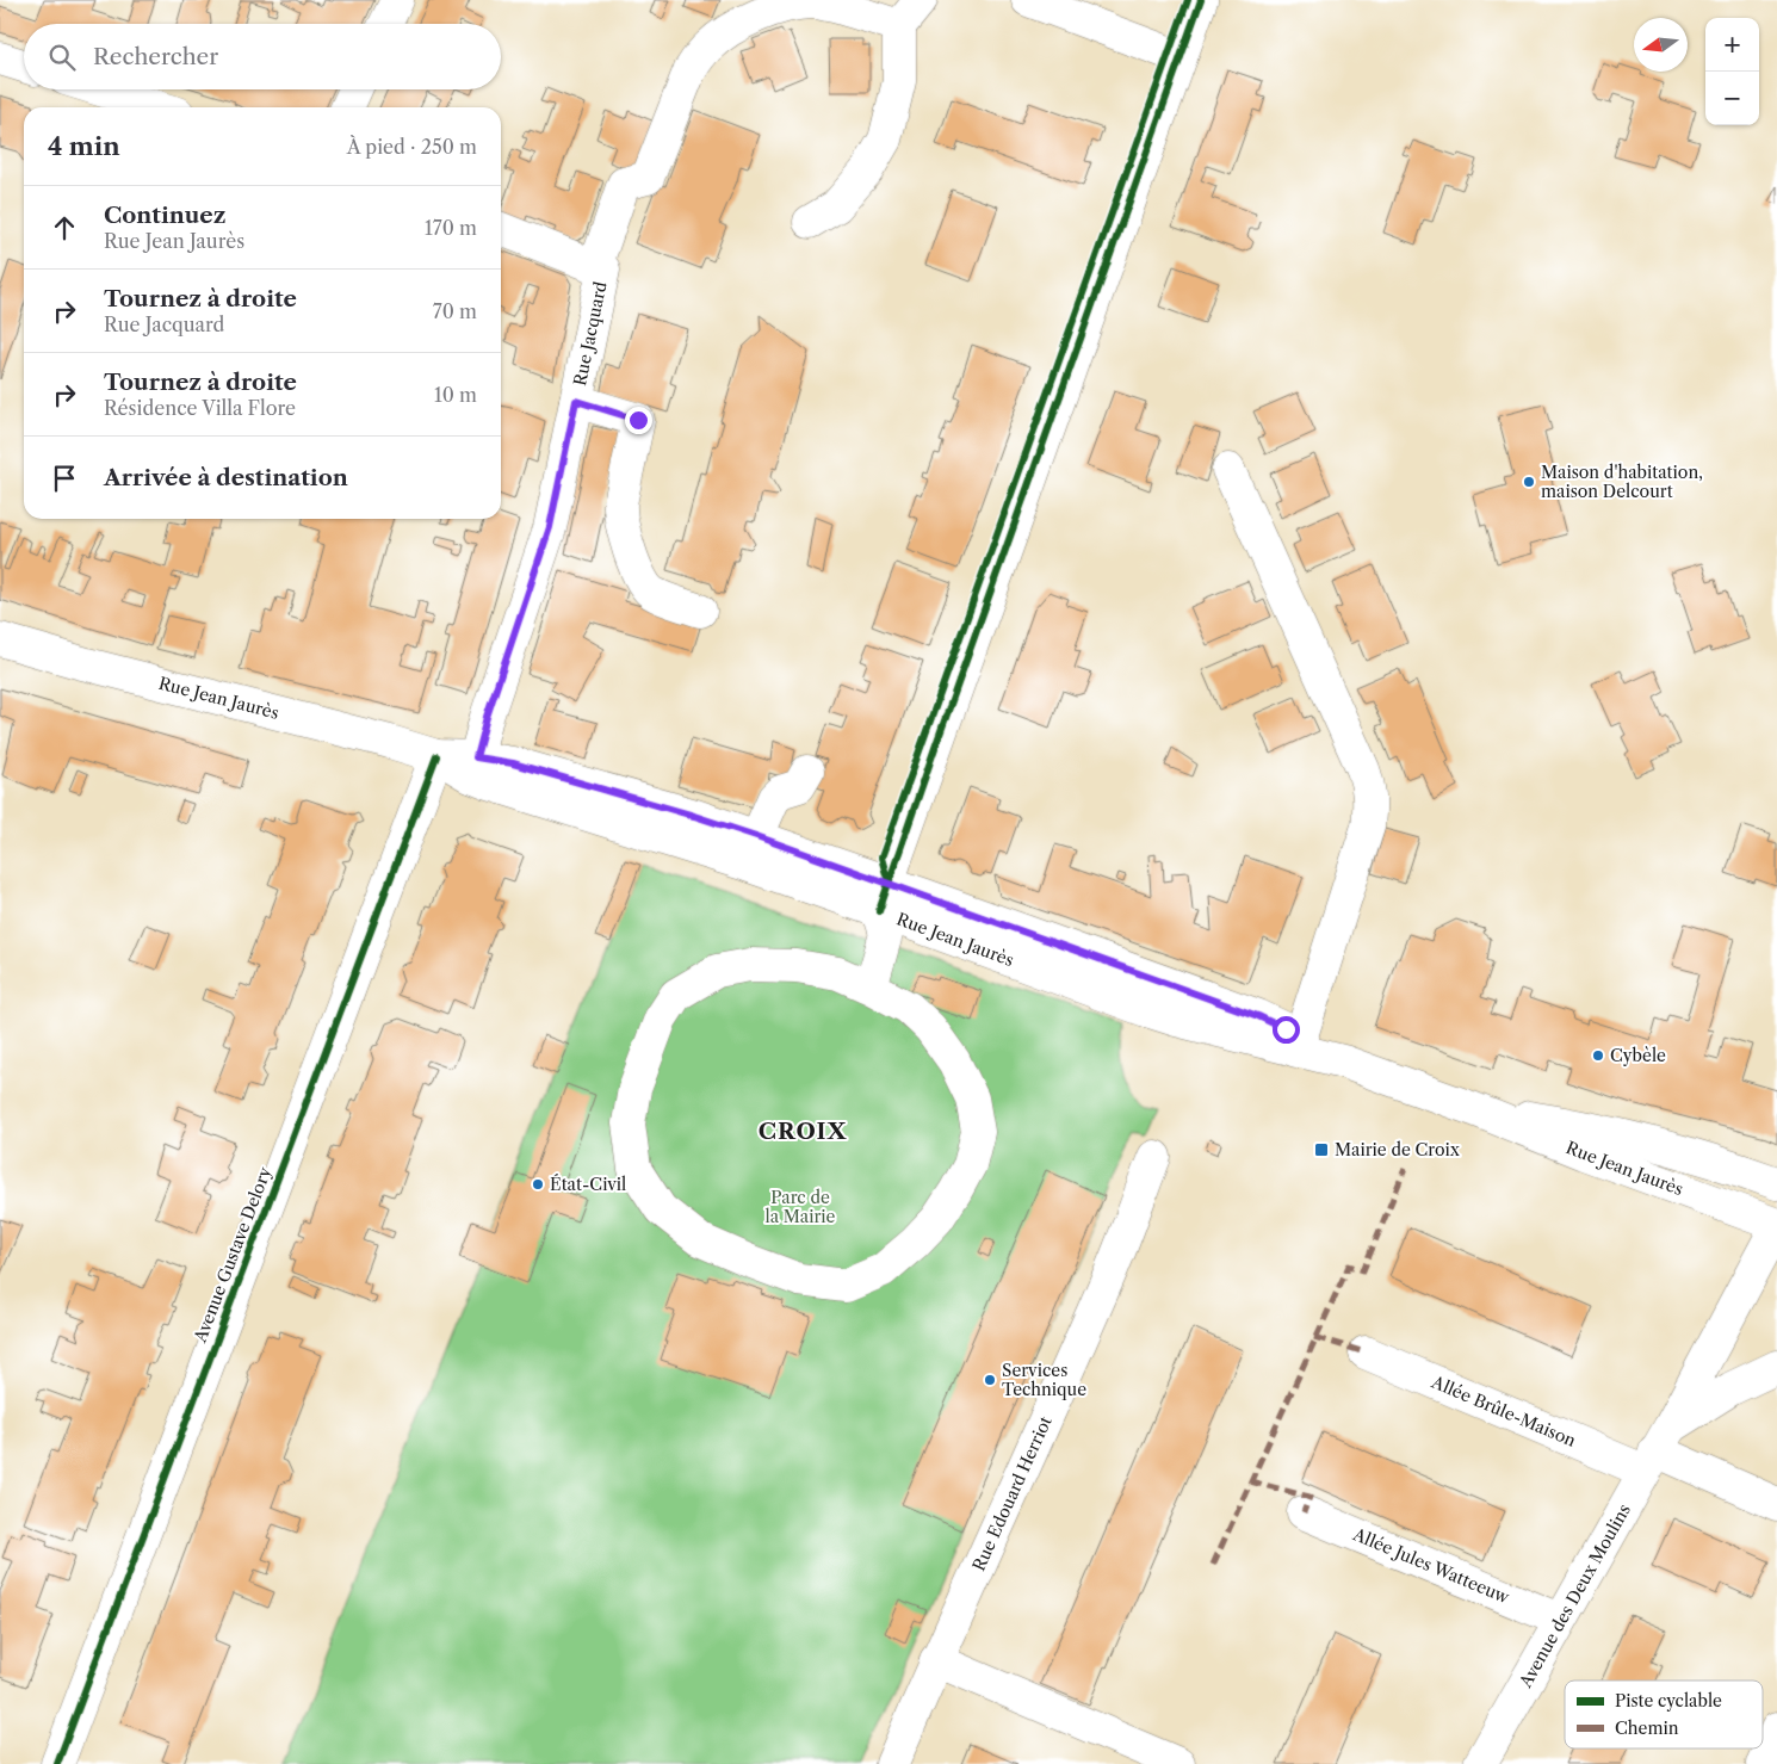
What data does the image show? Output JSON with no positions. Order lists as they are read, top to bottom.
{
  "streets": {
    "street": [
      "Rue Jacquard",
      "Rue Jean Jaurès",
      "Avenue Gustave Delory",
      "Allée Brûle-Maison",
      "Rue Edouard Herriot",
      "Allée Jules Watteeuw",
      "Avenue des Deux Moulins"
    ]
  },
  "crossings": [
    ["Rue Jacquard", "Rue Jean Jaurès"],
    ["Rue Jean Jaurès", "Avenue Gustave Delory"],
    ["Rue Jean Jaurès", "Avenue des Deux Moulins"],
    ["Allée Brûle-Maison", "Avenue des Deux Moulins"],
    ["Allée Jules Watteeuw", "Avenue des Deux Moulins"]
  ],
  "districts": ["CROIX"],
  "parks": ["Parc de la Mairie"],
  "places": {
    "other": [
      "Maison d'habitation, maison Delcourt",
      "Cybèle",
      "État-Civil",
      "Services Technique"
    ],
    "transit": ["Mairie de Croix"]
  },
  "legend": ["Piste cyclable", "Chemin"],
  "north": "left",
  "page": {
    "map_buttons": ["+", "−"],
    "search": "Rechercher",
    "heading": ["4 min", "À pied · 250 m"],
    "list": [
      ["Continuez", "Rue Jean Jaurès", "170 m"],
      ["Tournez à droite", "Rue Jacquard", "70 m"],
      ["Tournez à droite", "Résidence Villa Flore", "10 m"],
      "Arrivée à destination"
    ]
  }
}
